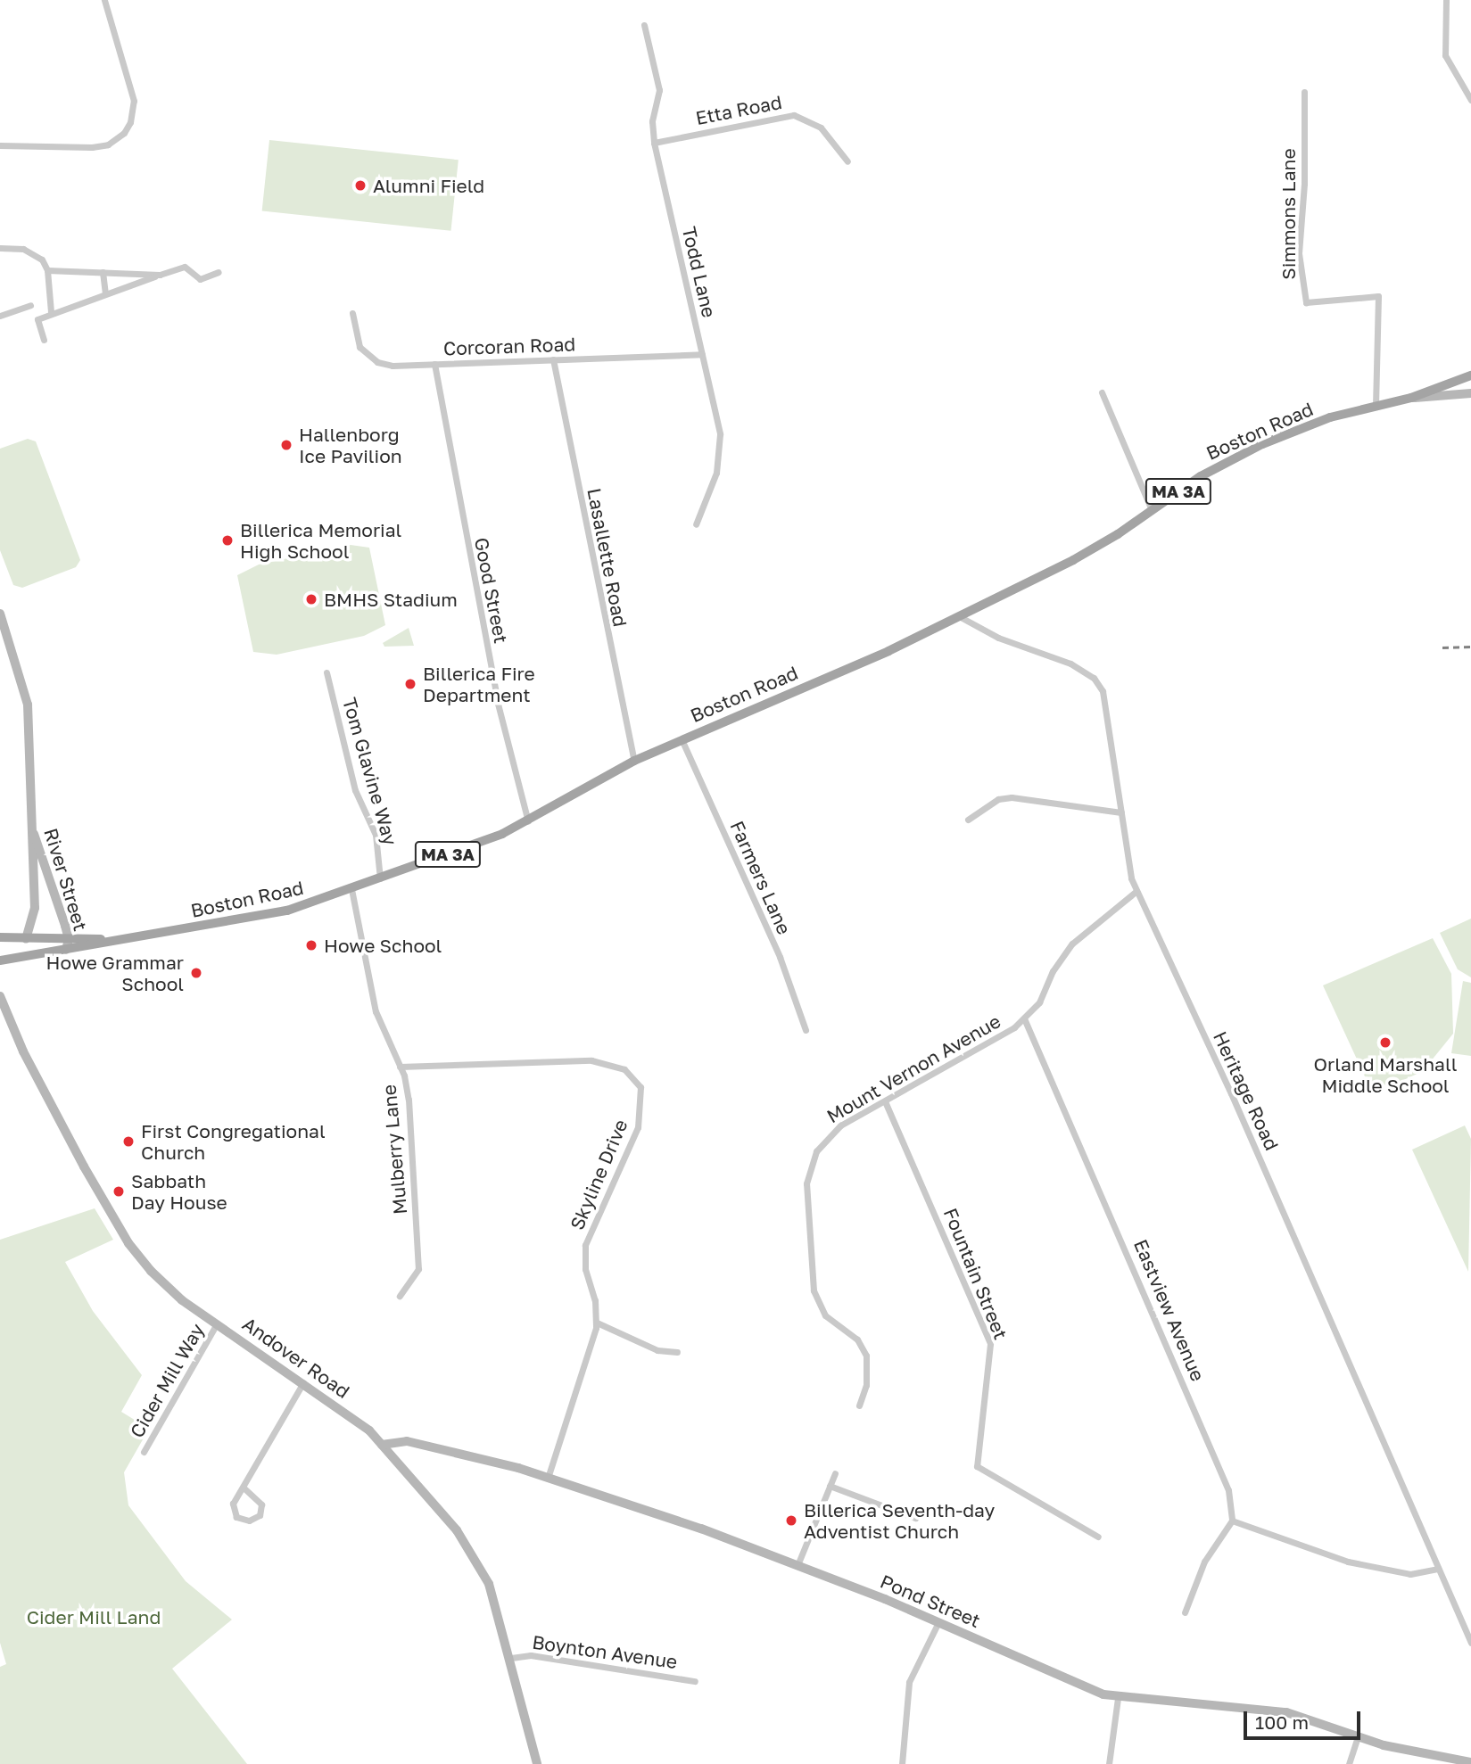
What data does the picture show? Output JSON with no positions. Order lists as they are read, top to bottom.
{
  "streets": {
    "main road": [
      "Boston Road",
      "MA 3A",
      "River Street",
      "Andover Road",
      "Pond Street"
    ],
    "street": [
      "Etta Road",
      "Simmons Lane",
      "Todd Lane",
      "Corcoran Road",
      "Lasallette Road",
      "Good Street",
      "Tom Glavine Way",
      "Farmers Lane",
      "Mount Vernon Avenue",
      "Heritage Road",
      "Mulberry Lane",
      "Skyline Drive",
      "Fountain Street",
      "Eastview Avenue",
      "Cider Mill Way",
      "Boynton Avenue"
    ]
  },
  "crossings": [
    ["Etta Road", "Todd Lane"],
    ["Simmons Lane", "Boston Road"],
    ["Todd Lane", "Corcoran Road"],
    ["Corcoran Road", "Lasallette Road"],
    ["Corcoran Road", "Good Street"],
    ["Boston Road", "MA 3A"],
    ["Boston Road", "Lasallette Road"],
    ["Boston Road", "Good Street"],
    ["Boston Road", "Tom Glavine Way"],
    ["Boston Road", "Farmers Lane"],
    ["Boston Road", "River Street"],
    ["Boston Road", "Heritage Road"],
    ["Boston Road", "Mulberry Lane"],
    ["MA 3A", "River Street"],
    ["Mount Vernon Avenue", "Heritage Road"],
    ["Mount Vernon Avenue", "Fountain Street"],
    ["Mount Vernon Avenue", "Eastview Avenue"],
    ["Mulberry Lane", "Skyline Drive"],
    ["Skyline Drive", "Pond Street"],
    ["Andover Road", "Cider Mill Way"],
    ["Andover Road", "Pond Street"],
    ["Andover Road", "Boynton Avenue"]
  ],
  "parks": ["Cider Mill Land"],
  "places": [
    "Alumni Field",
    "Hallenborg Ice Pavilion",
    "Billerica Memorial High School",
    "BMHS Stadium",
    "Billerica Fire Department",
    "Howe School",
    "Howe Grammar School",
    "Orland Marshall Middle School",
    "First Congregational Church",
    "Sabbath Day House",
    "Billerica Seventh-day Adventist Church"
  ],
  "scale_bar": "100 m"
}
